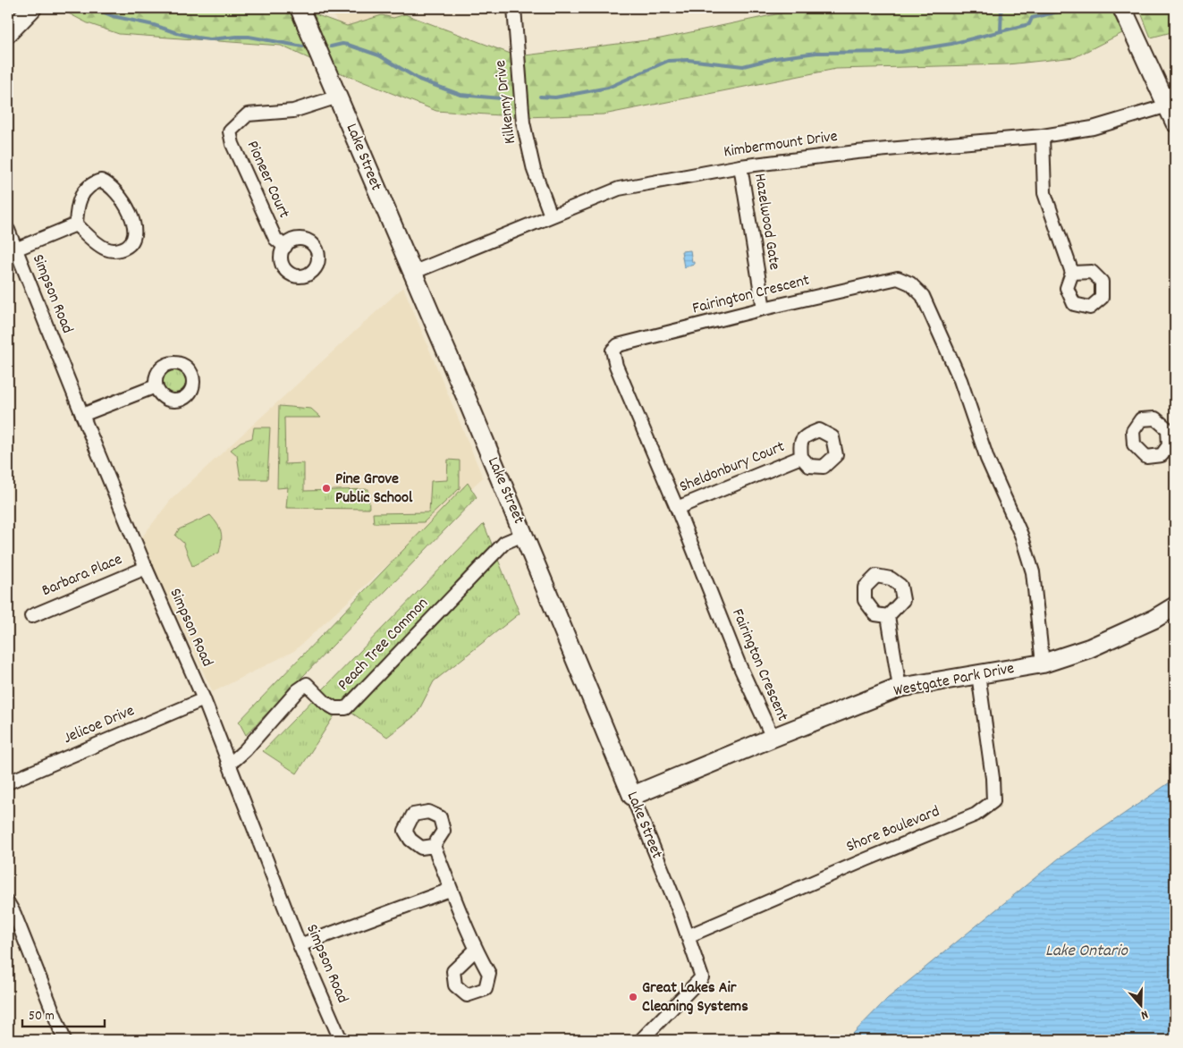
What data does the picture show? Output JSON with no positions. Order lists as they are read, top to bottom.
{
  "streets": {
    "street": [
      "Kilkenny Drive",
      "Kimbermount Drive",
      "Lake Street",
      "Pioneer Court",
      "Hazelwood Gate",
      "Simpson Road",
      "Fairington Crescent",
      "Sheldonbury Court",
      "Barbara Place",
      "Peach Tree Common",
      "Westgate Park Drive",
      "Jelicoe Drive",
      "Shore Boulevard"
    ]
  },
  "crossings": [
    ["Kilkenny Drive", "Kimbermount Drive"],
    ["Kimbermount Drive", "Lake Street"],
    ["Kimbermount Drive", "Hazelwood Gate"],
    ["Lake Street", "Pioneer Court"],
    ["Lake Street", "Peach Tree Common"],
    ["Lake Street", "Westgate Park Drive"],
    ["Lake Street", "Shore Boulevard"],
    ["Hazelwood Gate", "Fairington Crescent"],
    ["Simpson Road", "Barbara Place"],
    ["Simpson Road", "Peach Tree Common"],
    ["Simpson Road", "Jelicoe Drive"],
    ["Fairington Crescent", "Sheldonbury Court"],
    ["Fairington Crescent", "Westgate Park Drive"],
    ["Westgate Park Drive", "Shore Boulevard"]
  ],
  "water": ["Lake Ontario"],
  "places": ["Pine Grove Public School", "Great Lakes Air Cleaning Systems"],
  "scale_bar": "50 m",
  "north": "bottom"
}
